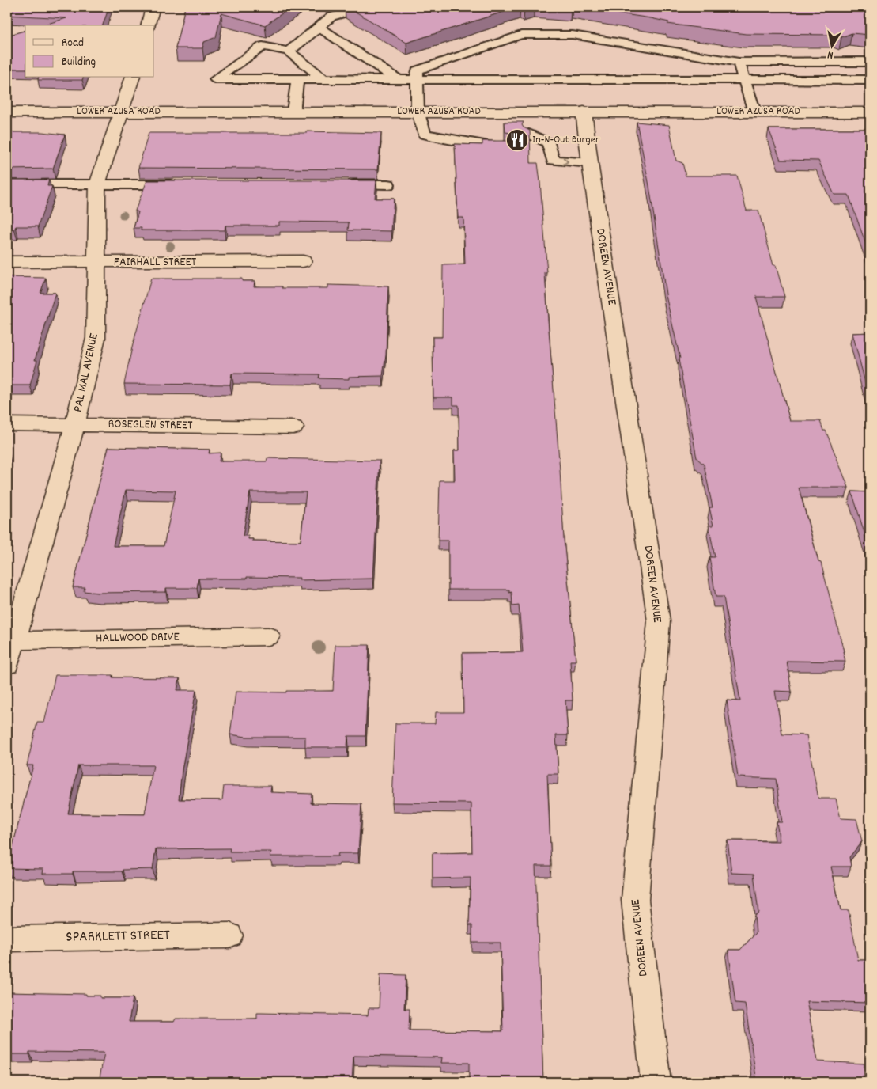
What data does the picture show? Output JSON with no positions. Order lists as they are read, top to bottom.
{
  "streets": {
    "street": [
      "LOWER AZUSA ROAD",
      "FAIRHALL STREET",
      "DOREEN AVENUE",
      "PAL MAL AVENUE",
      "ROSEGLEN STREET",
      "HALLWOOD DRIVE",
      "SPARKLETT STREET"
    ]
  },
  "crossings": [
    ["LOWER AZUSA ROAD", "DOREEN AVENUE"],
    ["LOWER AZUSA ROAD", "PAL MAL AVENUE"],
    ["FAIRHALL STREET", "PAL MAL AVENUE"],
    ["PAL MAL AVENUE", "ROSEGLEN STREET"],
    ["PAL MAL AVENUE", "HALLWOOD DRIVE"]
  ],
  "places": {
    "restaurant": ["In-N-Out Burger"]
  },
  "legend": ["Road", "Building"],
  "north": "bottom"
}
